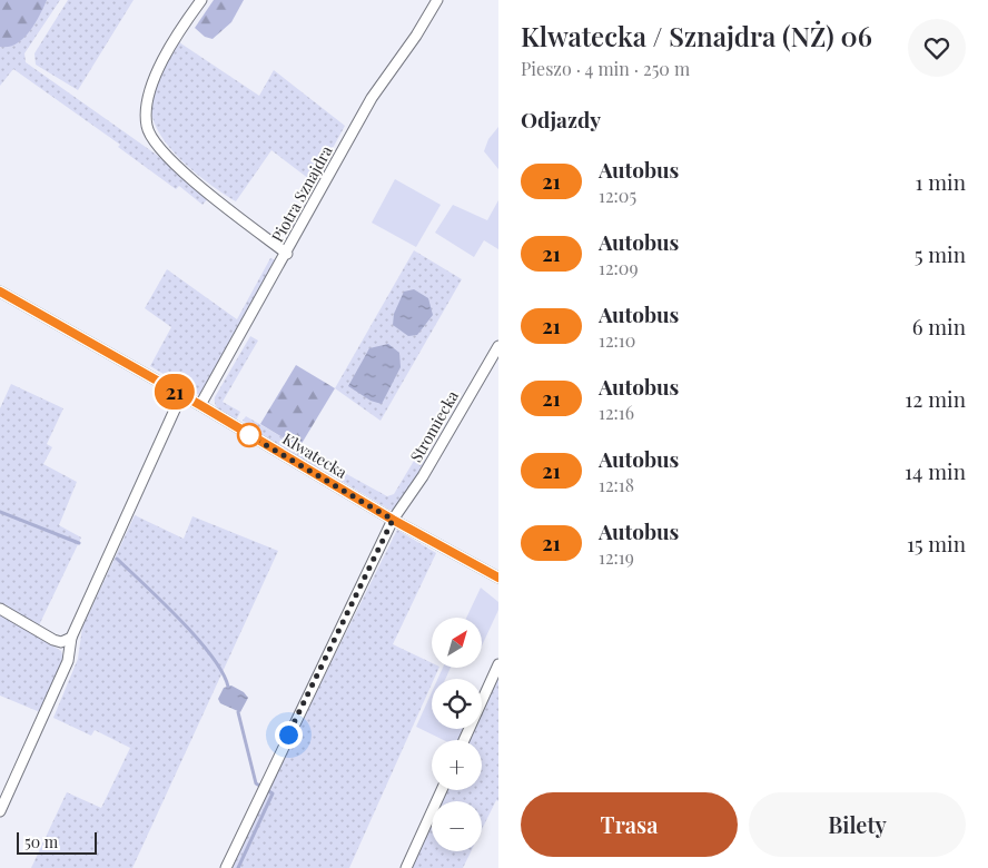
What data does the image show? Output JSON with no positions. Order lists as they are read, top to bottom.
{
  "streets": {
    "street": ["Piotra Sznajdra", "Stromiecka", "Klwatecka"]
  },
  "crossings": [
    ["Piotra Sznajdra", "Klwatecka"],
    ["Stromiecka", "Klwatecka"]
  ],
  "lines": ["bus line 21"],
  "scale_bar": "50 m",
  "north": "top right",
  "page": {
    "on_map": "21",
    "heading": [
      ["Klwatecka / Sznajdra (NŻ) 06", "Pieszo · 4 min · 250 m"],
      "Odjazdy"
    ],
    "list": [
      {
        "mark": "21",
        "name": "Autobus",
        "note": "12:05",
        "value": "1 min"
      },
      {
        "mark": "21",
        "name": "Autobus",
        "note": "12:09",
        "value": "5 min"
      },
      {
        "mark": "21",
        "name": "Autobus",
        "note": "12:10",
        "value": "6 min"
      },
      {
        "mark": "21",
        "name": "Autobus",
        "note": "12:16",
        "value": "12 min"
      },
      {
        "mark": "21",
        "name": "Autobus",
        "note": "12:18",
        "value": "14 min"
      },
      {
        "mark": "21",
        "name": "Autobus",
        "note": "12:19",
        "value": "15 min"
      }
    ],
    "map_buttons": ["+", "−"],
    "buttons": ["Trasa", "Bilety"],
    "scale": "50 m"
  }
}
